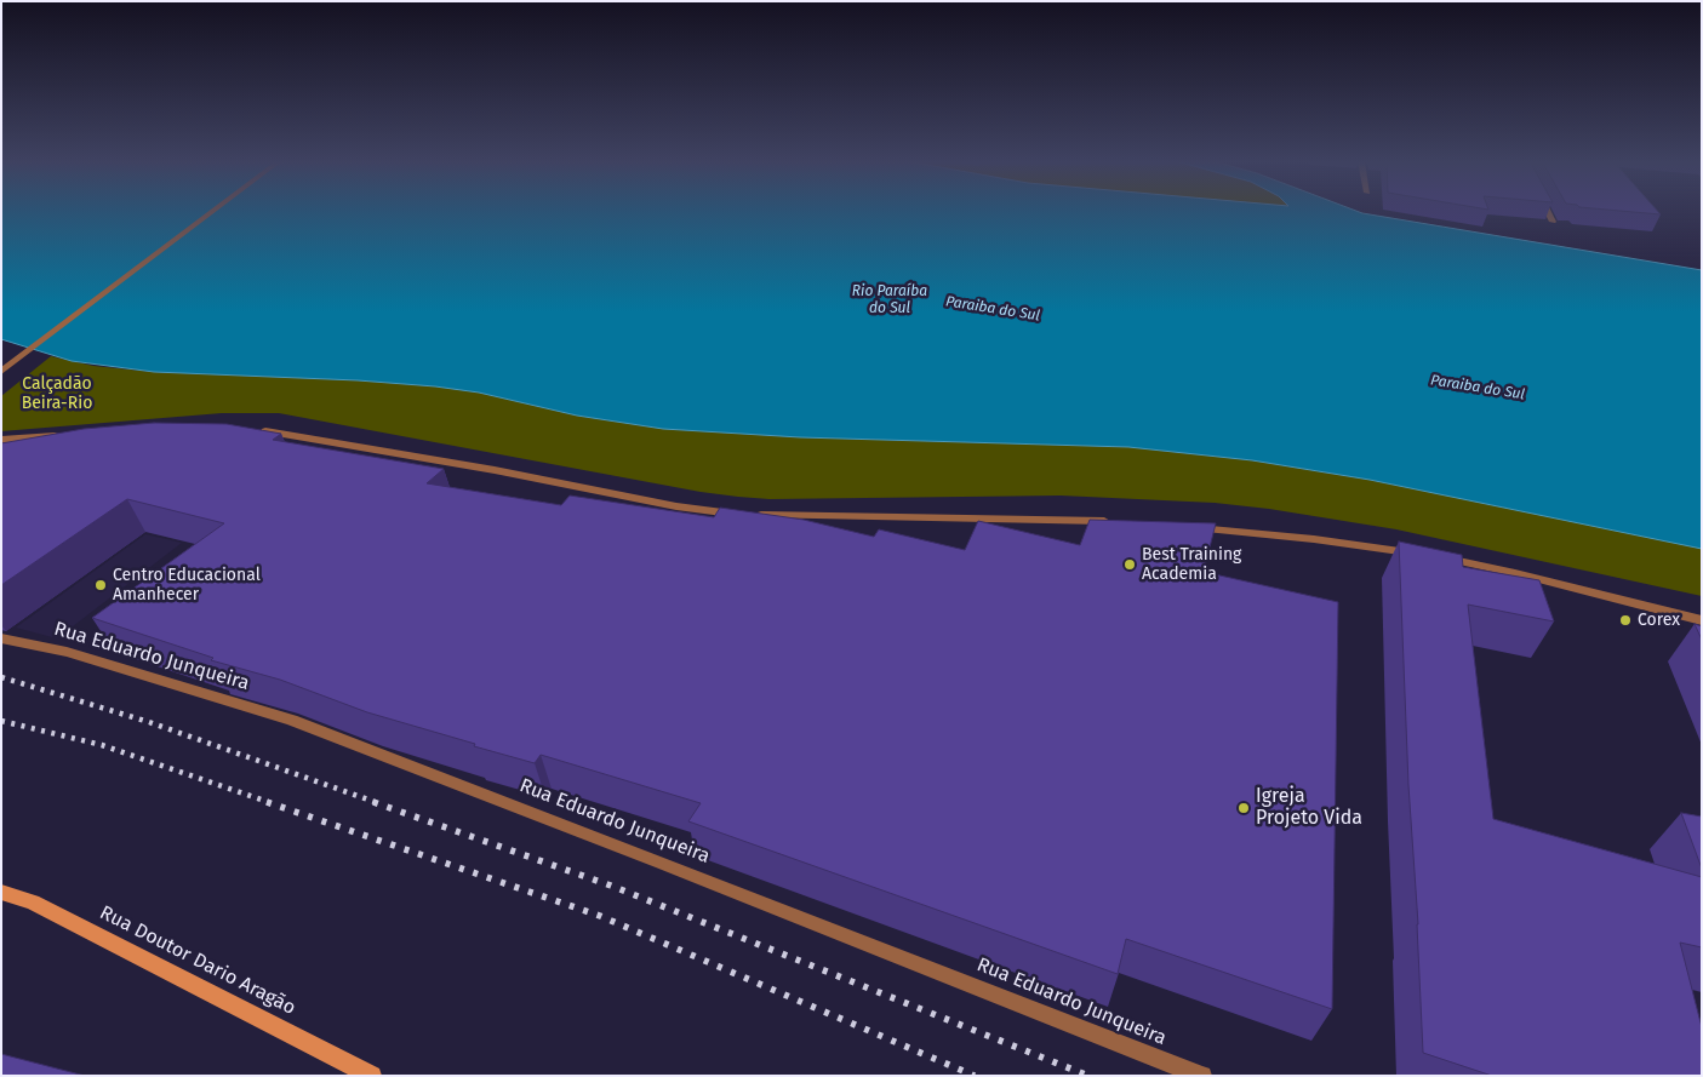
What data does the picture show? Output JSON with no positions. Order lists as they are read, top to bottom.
{
  "streets": {
    "main road": ["Rua Doutor Dario Aragão"],
    "street": ["Rua Eduardo Junqueira"]
  },
  "water": ["Rio Paraíba do Sul", "Paraiba do Sul"],
  "parks": ["Calçadão Beira-Rio"],
  "places": [
    "Best Training Academia",
    "Centro Educacional Amanhecer",
    "Corex",
    "Igreja Projeto Vida"
  ]
}
